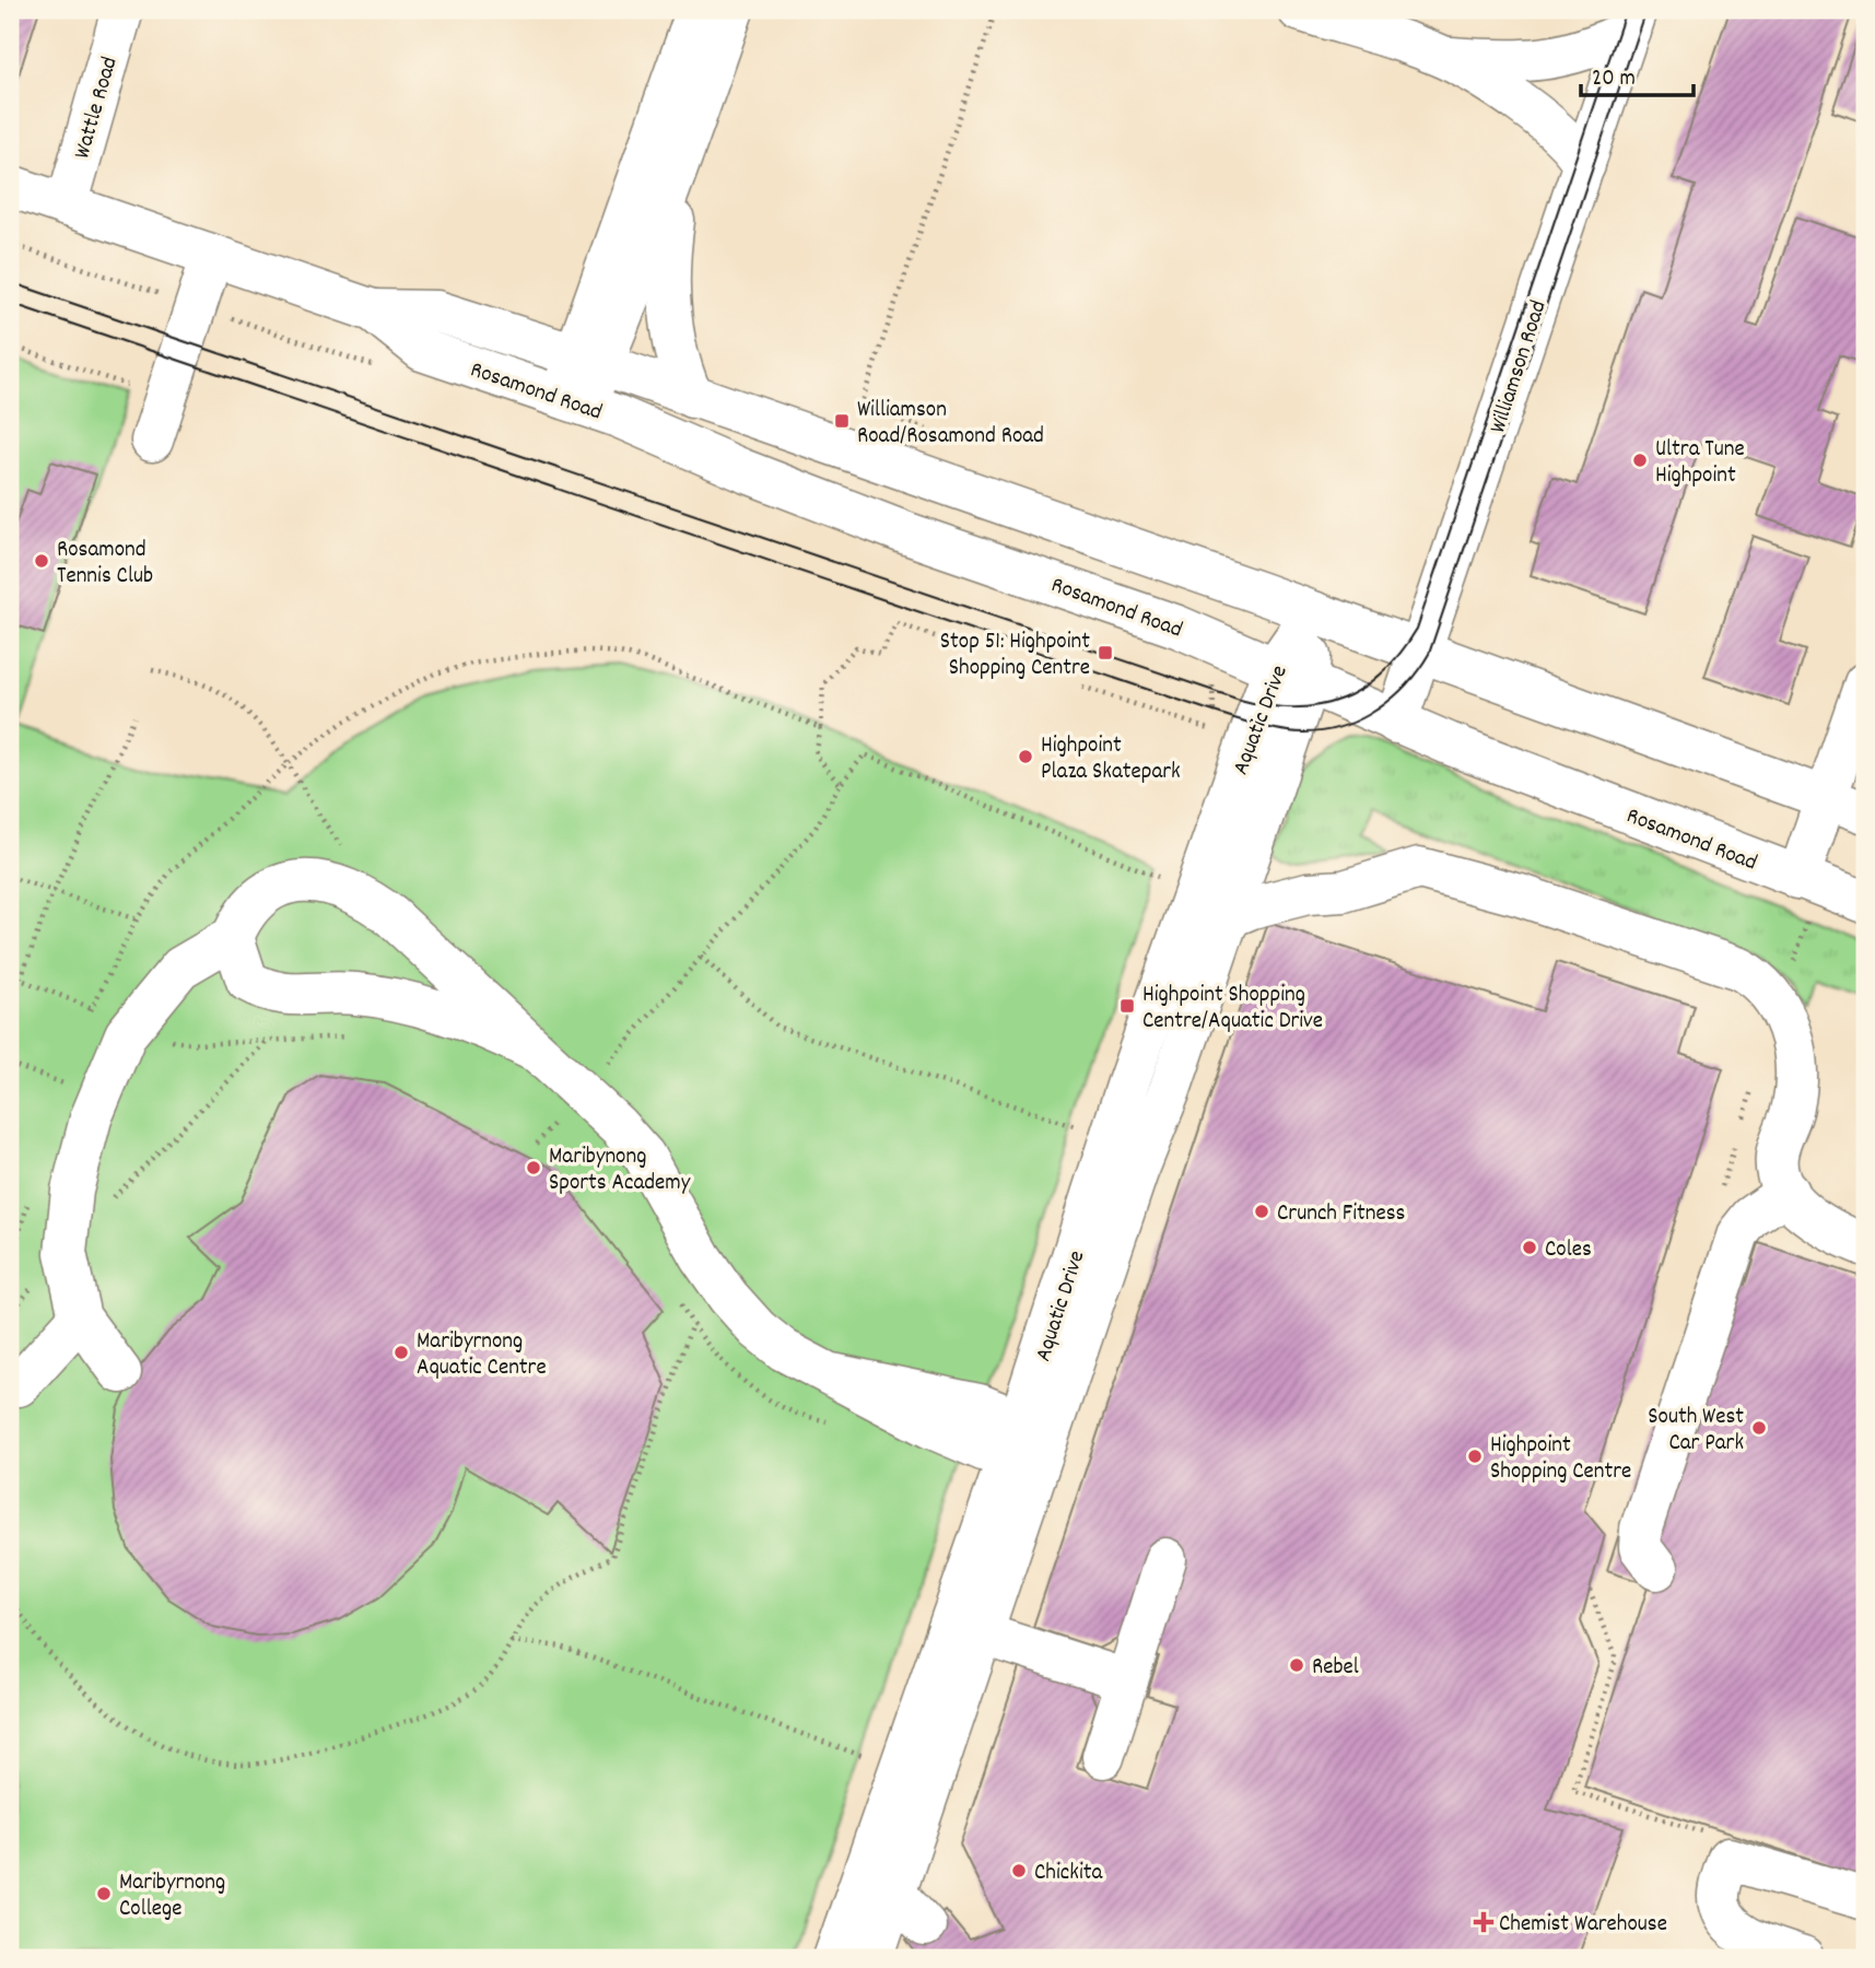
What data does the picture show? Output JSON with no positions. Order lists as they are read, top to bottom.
{
  "streets": {
    "street": [
      "Wattle Road",
      "Williamson Road",
      "Rosamond Road",
      "Aquatic Drive"
    ]
  },
  "crossings": [
    ["Wattle Road", "Rosamond Road"],
    ["Williamson Road", "Rosamond Road"],
    ["Rosamond Road", "Aquatic Drive"]
  ],
  "places": {
    "transit": ["Williamson Road/Rosamond Road", "Stop 51: Highpoint Shopping Centre", "Highpoint Shopping Centre/Aquatic Drive"],
    "other": [
      "Ultra Tune Highpoint",
      "Rosamond Tennis Club",
      "Highpoint Plaza Skatepark",
      "Maribynong Sports Academy",
      "Crunch Fitness",
      "Coles",
      "Maribyrnong Aquatic Centre",
      "South West Car Park",
      "Highpoint Shopping Centre",
      "Rebel",
      "Chickita",
      "Maribyrnong College"
    ],
    "health": ["Chemist Warehouse"]
  },
  "scale_bar": "20 m"
}
